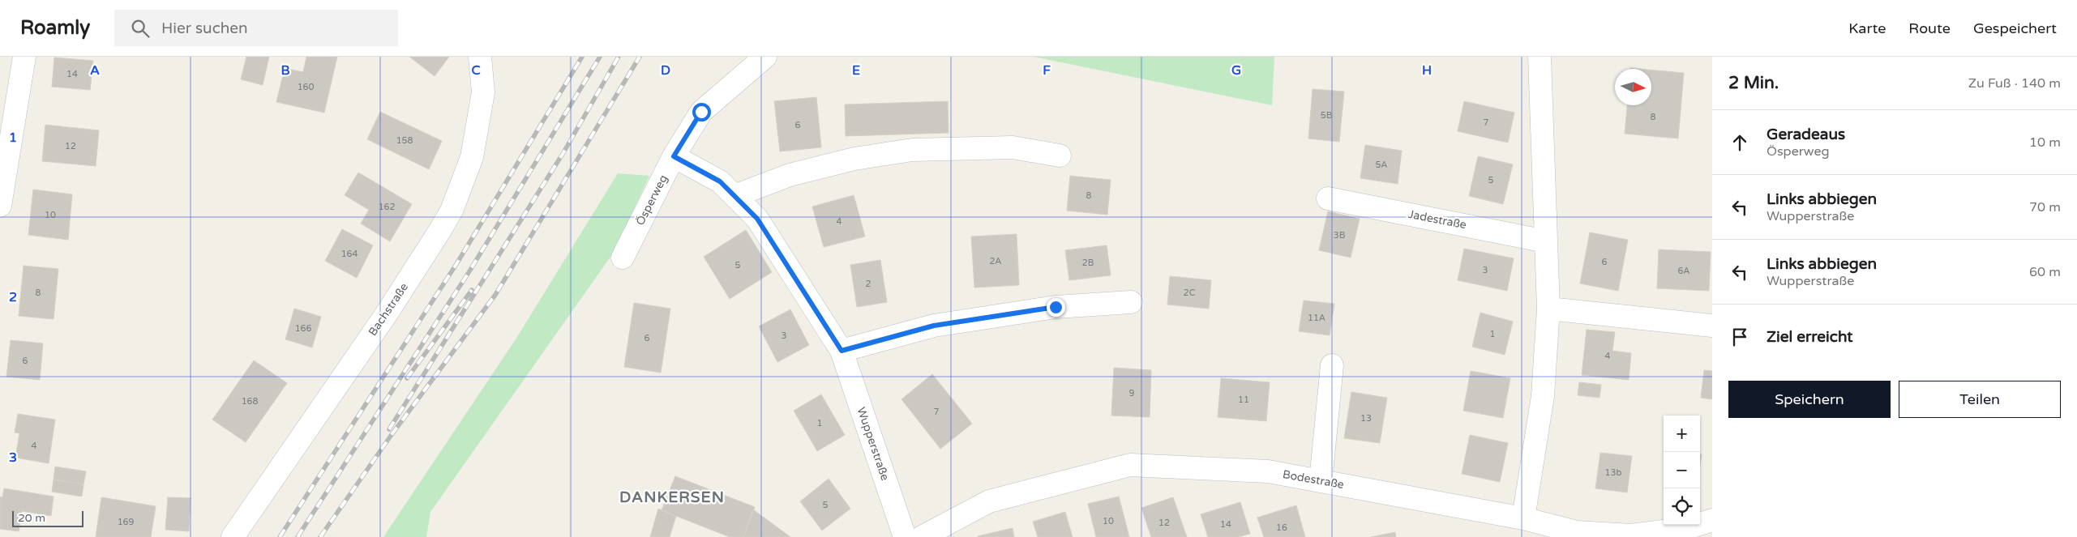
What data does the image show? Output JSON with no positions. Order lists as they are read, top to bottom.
{
  "streets": {
    "street": [
      "Ösperweg",
      "Jadestraße",
      "Bachstraße",
      "Wupperstraße",
      "Bodestraße"
    ]
  },
  "crossings": [
    ["Ösperweg", "Wupperstraße"]
  ],
  "districts": ["DANKERSEN"],
  "house_numbers": [
    "14",
    "160",
    "5B",
    "8",
    "7",
    "6",
    "158",
    "12",
    "5A",
    "5",
    "8",
    "162",
    "10",
    "4",
    "3B",
    "164",
    "2A",
    "6",
    "2B",
    "5",
    "3",
    "6A",
    "2",
    "8",
    "2C",
    "11A",
    "166",
    "1",
    "3",
    "6",
    "4",
    "6",
    "9",
    "11",
    "168",
    "7",
    "13",
    "1",
    "4",
    "13b",
    "5",
    "10",
    "169",
    "12",
    "14",
    "16"
  ],
  "scale_bar": "20 m",
  "north": "right",
  "page": {
    "header": "Roamly",
    "search": "Hier suchen",
    "nav": ["Karte", "Route", "Gespeichert"],
    "heading": ["2 Min.", "Zu Fuß · 140 m"],
    "list": [
      ["Geradeaus", "Ösperweg", "10 m"],
      ["Links abbiegen", "Wupperstraße", "70 m"],
      ["Links abbiegen", "Wupperstraße", "60 m"],
      "Ziel erreicht"
    ],
    "buttons": ["Speichern", "Teilen"],
    "map_buttons": ["+", "−"],
    "scale": "20 m"
  },
  "grid": {
    "columns": [
      "A",
      "B",
      "C",
      "D",
      "E",
      "F",
      "G",
      "H"
    ],
    "rows": ["1", "2", "3"]
  }
}
